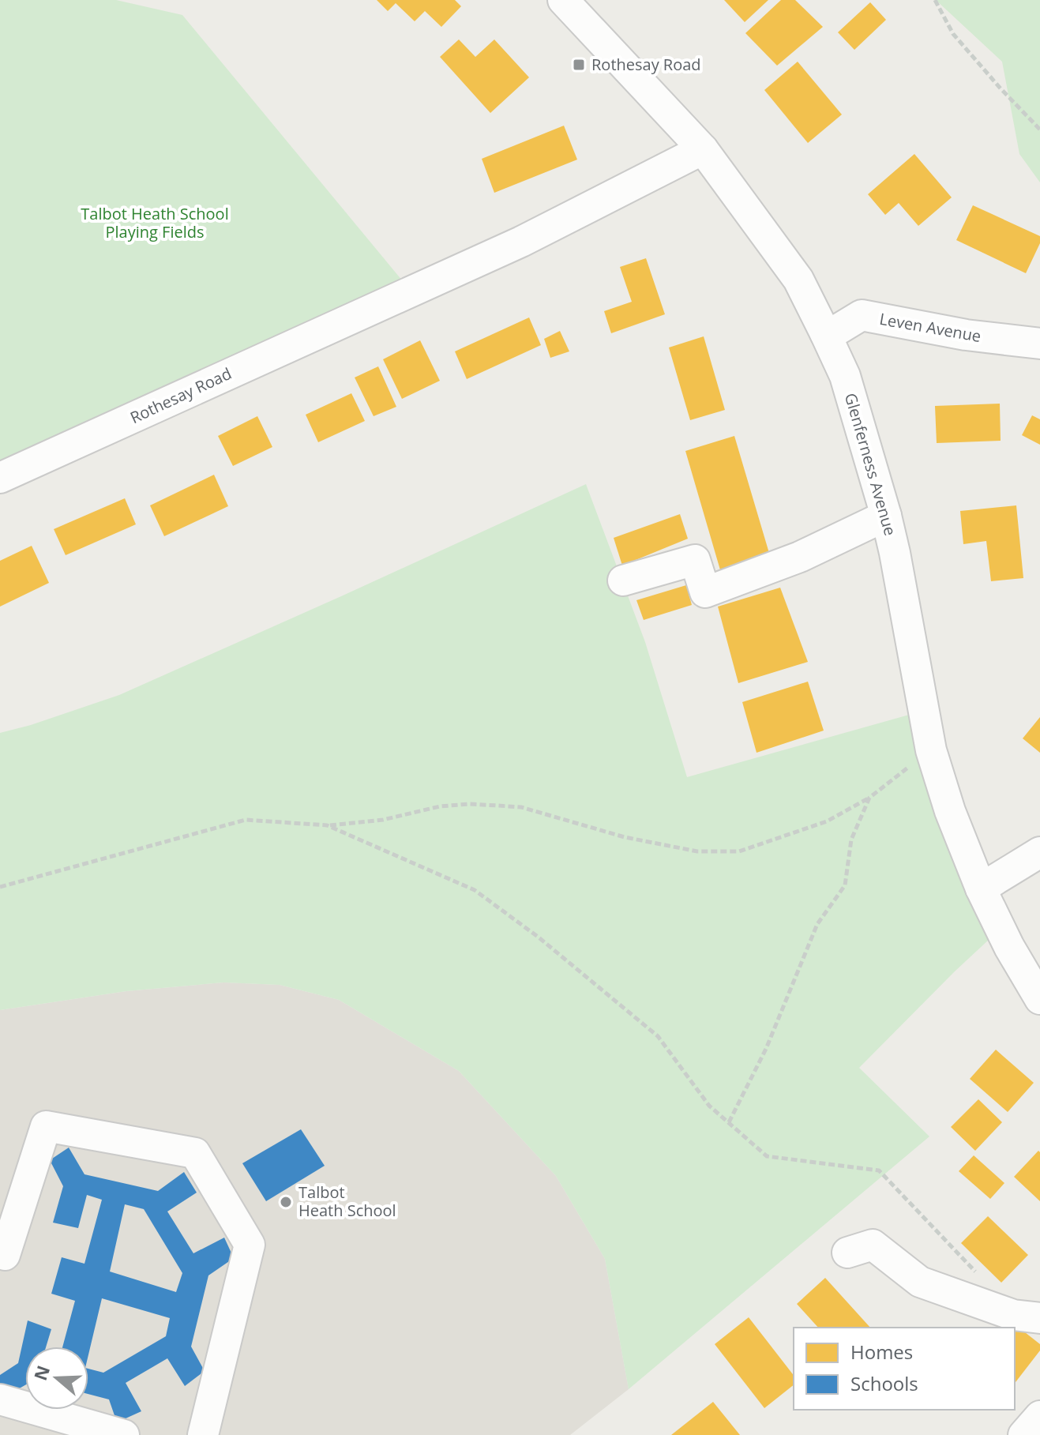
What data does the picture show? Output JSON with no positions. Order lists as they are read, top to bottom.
{
  "streets": {
    "street": ["Leven Avenue", "Rothesay Road", "Glenferness Avenue"]
  },
  "crossings": [
    ["Leven Avenue", "Glenferness Avenue"],
    ["Rothesay Road", "Glenferness Avenue"]
  ],
  "parks": ["Talbot Heath School Playing Fields"],
  "places": {
    "transit": ["Rothesay Road"],
    "other": ["Talbot Heath School"]
  },
  "legend": ["Homes", "Schools"],
  "north": "left"
}
